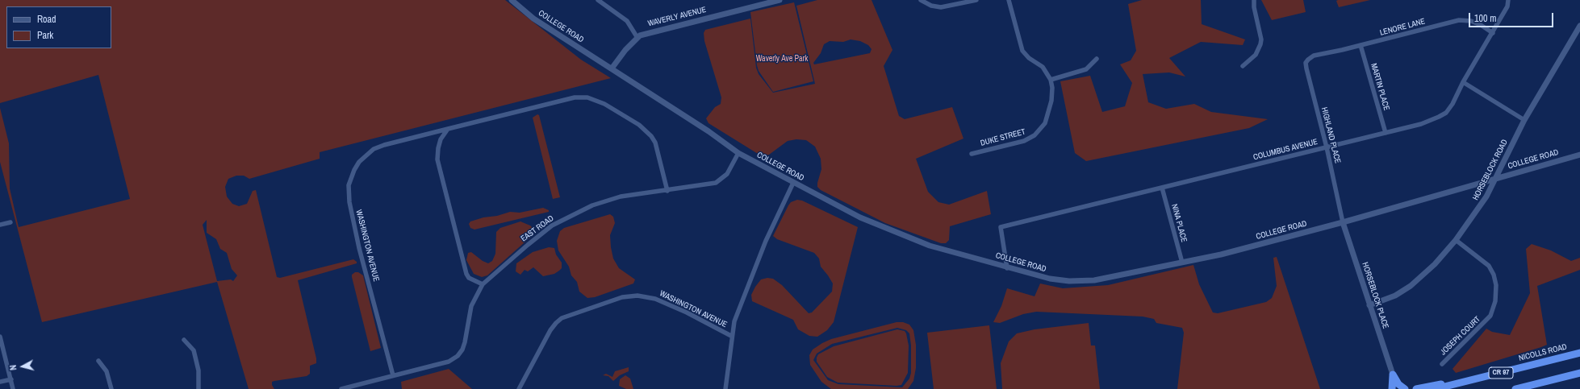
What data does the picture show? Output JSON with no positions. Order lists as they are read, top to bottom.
{
  "streets": {
    "highway": ["NICOLLS ROAD", "CR 97"],
    "street": [
      "WAVERLY AVENUE",
      "COLLEGE ROAD",
      "LENORE LANE",
      "MARTIN PLACE",
      "HIGHLAND PLACE",
      "DUKE STREET",
      "COLUMBUS AVENUE",
      "HORSEBLOCK ROAD",
      "NINA PLACE",
      "EAST ROAD",
      "WASHINGTON AVENUE",
      "HORSEBLOCK PLACE",
      "JOSEPH COURT"
    ]
  },
  "crossings": [
    ["WAVERLY AVENUE", "COLLEGE ROAD"],
    ["COLLEGE ROAD", "HIGHLAND PLACE"],
    ["COLLEGE ROAD", "COLUMBUS AVENUE"],
    ["COLLEGE ROAD", "HORSEBLOCK ROAD"],
    ["COLLEGE ROAD", "NINA PLACE"],
    ["COLLEGE ROAD", "EAST ROAD"],
    ["COLLEGE ROAD", "WASHINGTON AVENUE"],
    ["COLLEGE ROAD", "HORSEBLOCK PLACE"],
    ["LENORE LANE", "MARTIN PLACE"],
    ["LENORE LANE", "HIGHLAND PLACE"],
    ["LENORE LANE", "COLUMBUS AVENUE"],
    ["MARTIN PLACE", "COLUMBUS AVENUE"],
    ["HIGHLAND PLACE", "COLUMBUS AVENUE"],
    ["HIGHLAND PLACE", "HORSEBLOCK PLACE"],
    ["COLUMBUS AVENUE", "NINA PLACE"],
    ["HORSEBLOCK ROAD", "HORSEBLOCK PLACE"],
    ["HORSEBLOCK ROAD", "JOSEPH COURT"],
    ["EAST ROAD", "WASHINGTON AVENUE"]
  ],
  "parks": ["Waverly Ave Park"],
  "legend": ["Road", "Park"],
  "scale_bar": "100 m",
  "north": "left"
}
